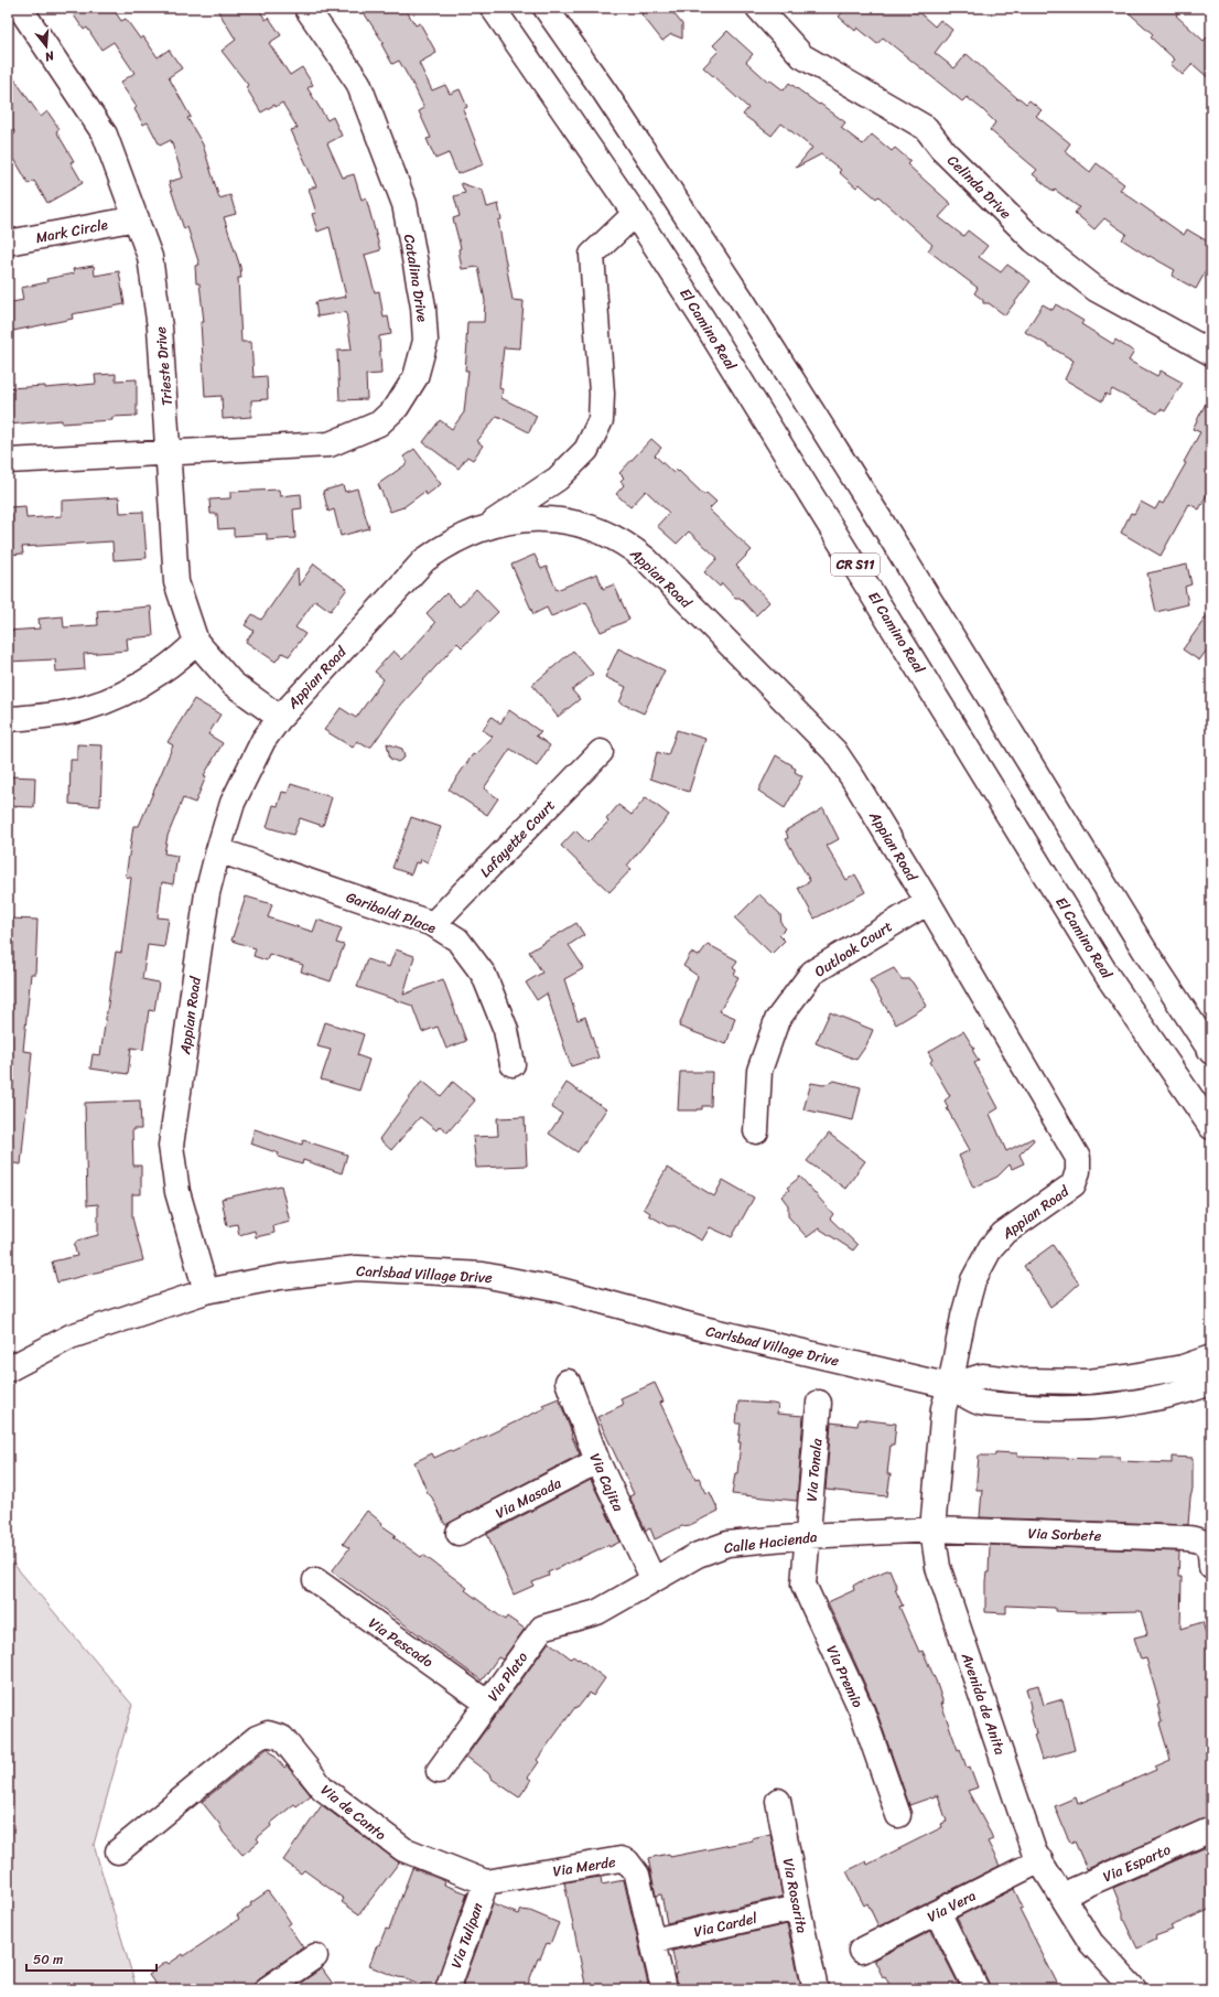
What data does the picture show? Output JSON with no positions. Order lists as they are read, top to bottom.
{
  "streets": {
    "street": [
      "Celinda Drive",
      "Mark Circle",
      "Catalina Drive",
      "El Camino Real",
      "Trieste Drive",
      "CR S11",
      "Appian Road",
      "Lafayette Court",
      "Garibaldi Place",
      "Outlook Court",
      "Carlsbad Village Drive",
      "Via Tonala",
      "Via Cajita",
      "Via Masada",
      "Via Sorbete",
      "Calle Hacienda",
      "Via Pescado",
      "Via Plato",
      "Via Premio",
      "Avenida de Anita",
      "Via de Canto",
      "Via Esparto",
      "Via Merde",
      "Via Rosarita",
      "Via Vera",
      "Via Cardel",
      "Via Tulipan"
    ]
  },
  "crossings": [
    ["Mark Circle", "Trieste Drive"],
    ["Catalina Drive", "Trieste Drive"],
    ["Trieste Drive", "Appian Road"],
    ["Appian Road", "Garibaldi Place"],
    ["Appian Road", "Outlook Court"],
    ["Appian Road", "Carlsbad Village Drive"],
    ["Appian Road", "Avenida de Anita"],
    ["Lafayette Court", "Garibaldi Place"],
    ["Carlsbad Village Drive", "Avenida de Anita"],
    ["Via Tonala", "Calle Hacienda"],
    ["Via Tonala", "Via Premio"],
    ["Via Cajita", "Via Masada"],
    ["Via Cajita", "Calle Hacienda"],
    ["Via Sorbete", "Calle Hacienda"],
    ["Via Sorbete", "Avenida de Anita"],
    ["Calle Hacienda", "Via Plato"],
    ["Calle Hacienda", "Via Premio"],
    ["Calle Hacienda", "Avenida de Anita"],
    ["Via Pescado", "Via Plato"],
    ["Avenida de Anita", "Via Esparto"],
    ["Avenida de Anita", "Via Vera"],
    ["Via de Canto", "Via Merde"],
    ["Via de Canto", "Via Tulipan"],
    ["Via Merde", "Via Cardel"],
    ["Via Merde", "Via Tulipan"],
    ["Via Rosarita", "Via Cardel"]
  ],
  "scale_bar": "50 m",
  "north": "bottom"
}
